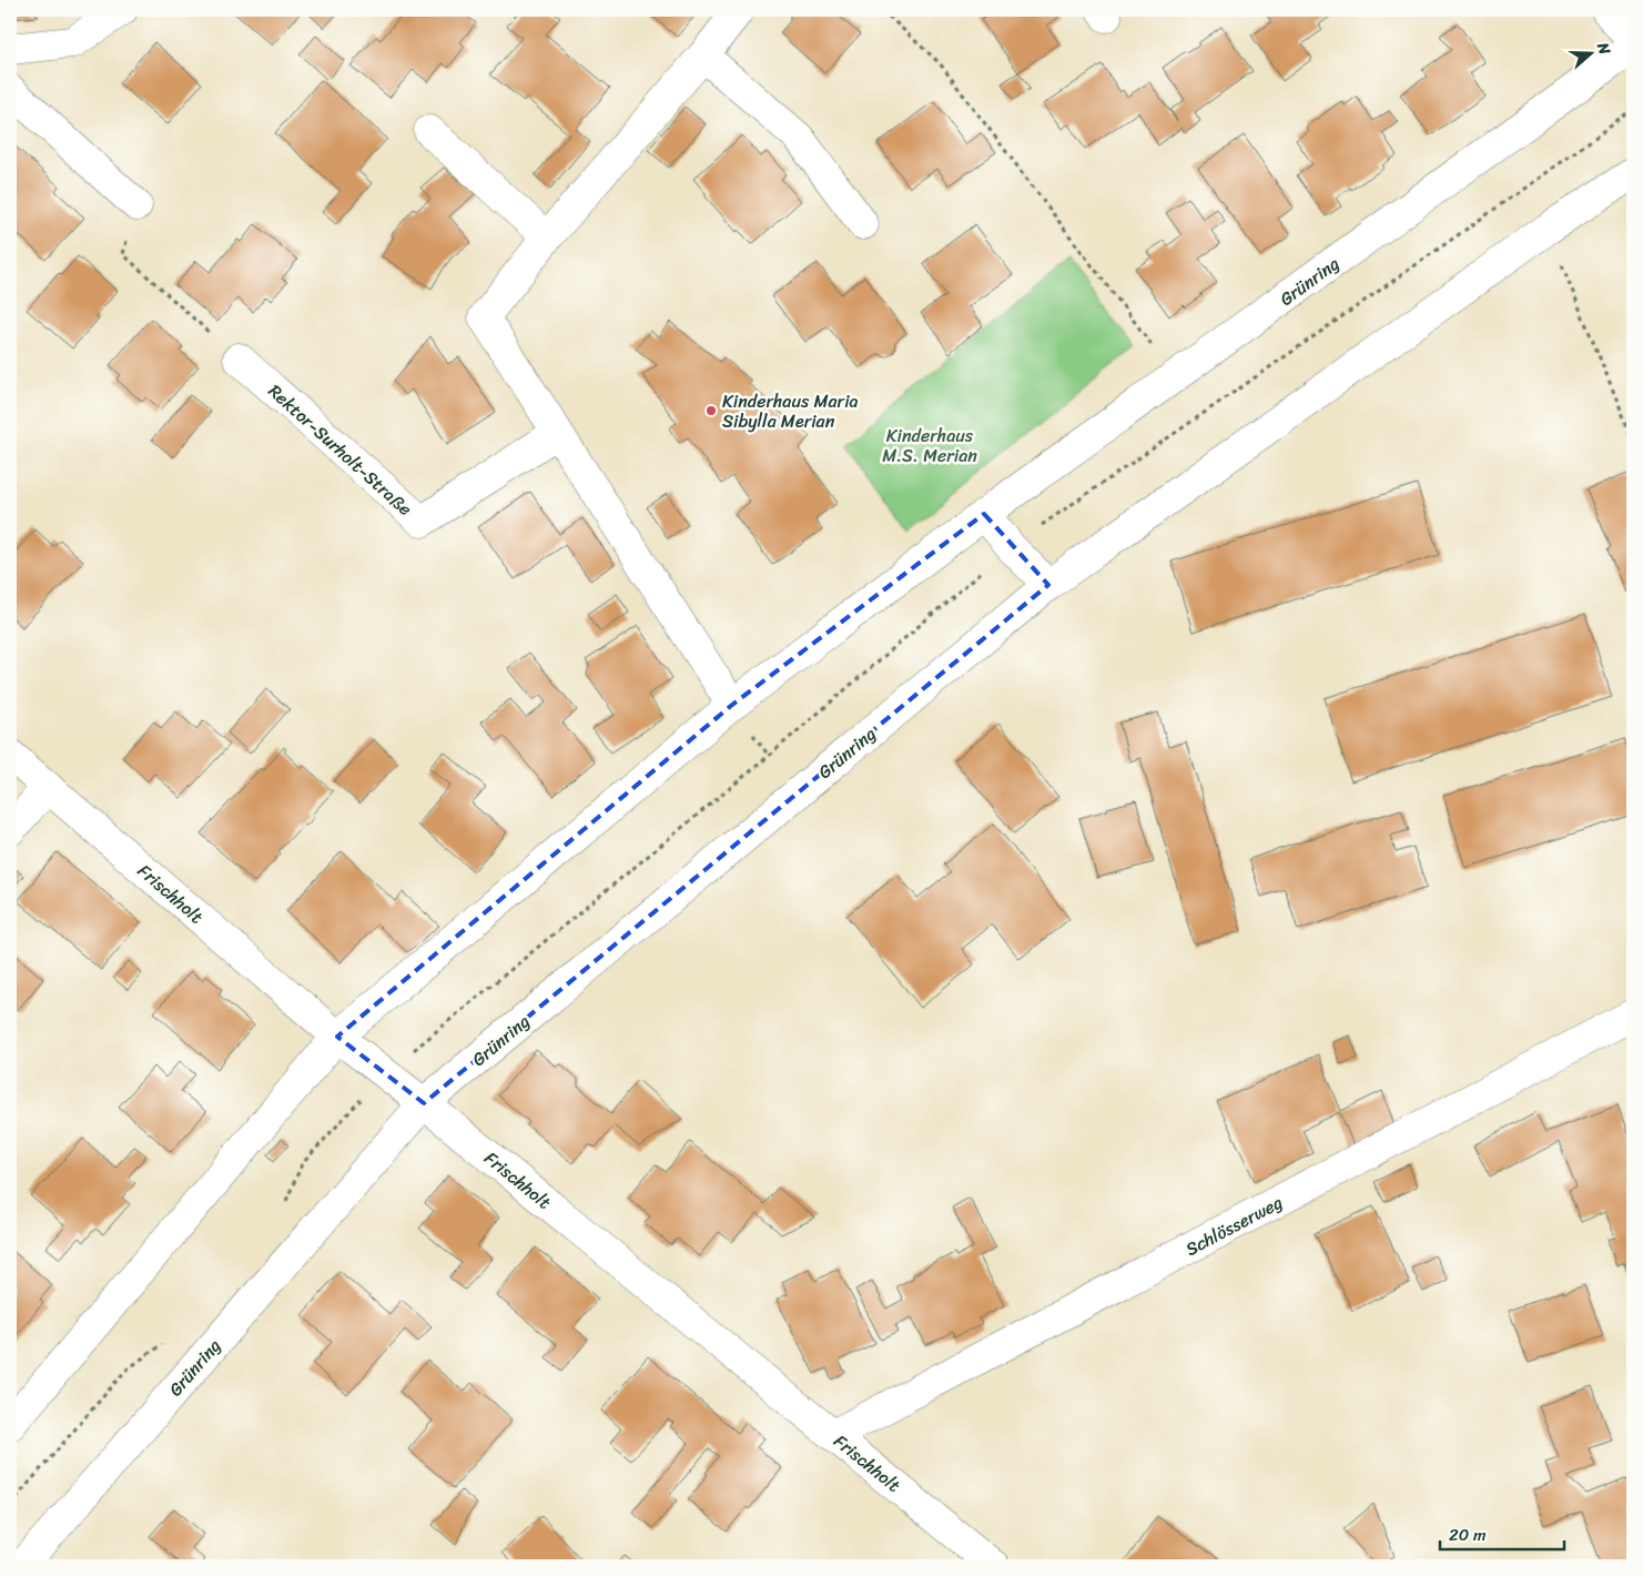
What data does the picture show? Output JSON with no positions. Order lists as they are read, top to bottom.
{
  "streets": {
    "street": [
      "Grünring",
      "Rektor-Surholt-Straße",
      "Frischholt",
      "Schlösserweg"
    ]
  },
  "crossings": [
    ["Grünring", "Frischholt"],
    ["Frischholt", "Schlösserweg"]
  ],
  "parks": ["Kinderhaus M.S. Merian"],
  "places": ["Kinderhaus Maria Sibylla Merian"],
  "scale_bar": "20 m",
  "north": "right"
}
